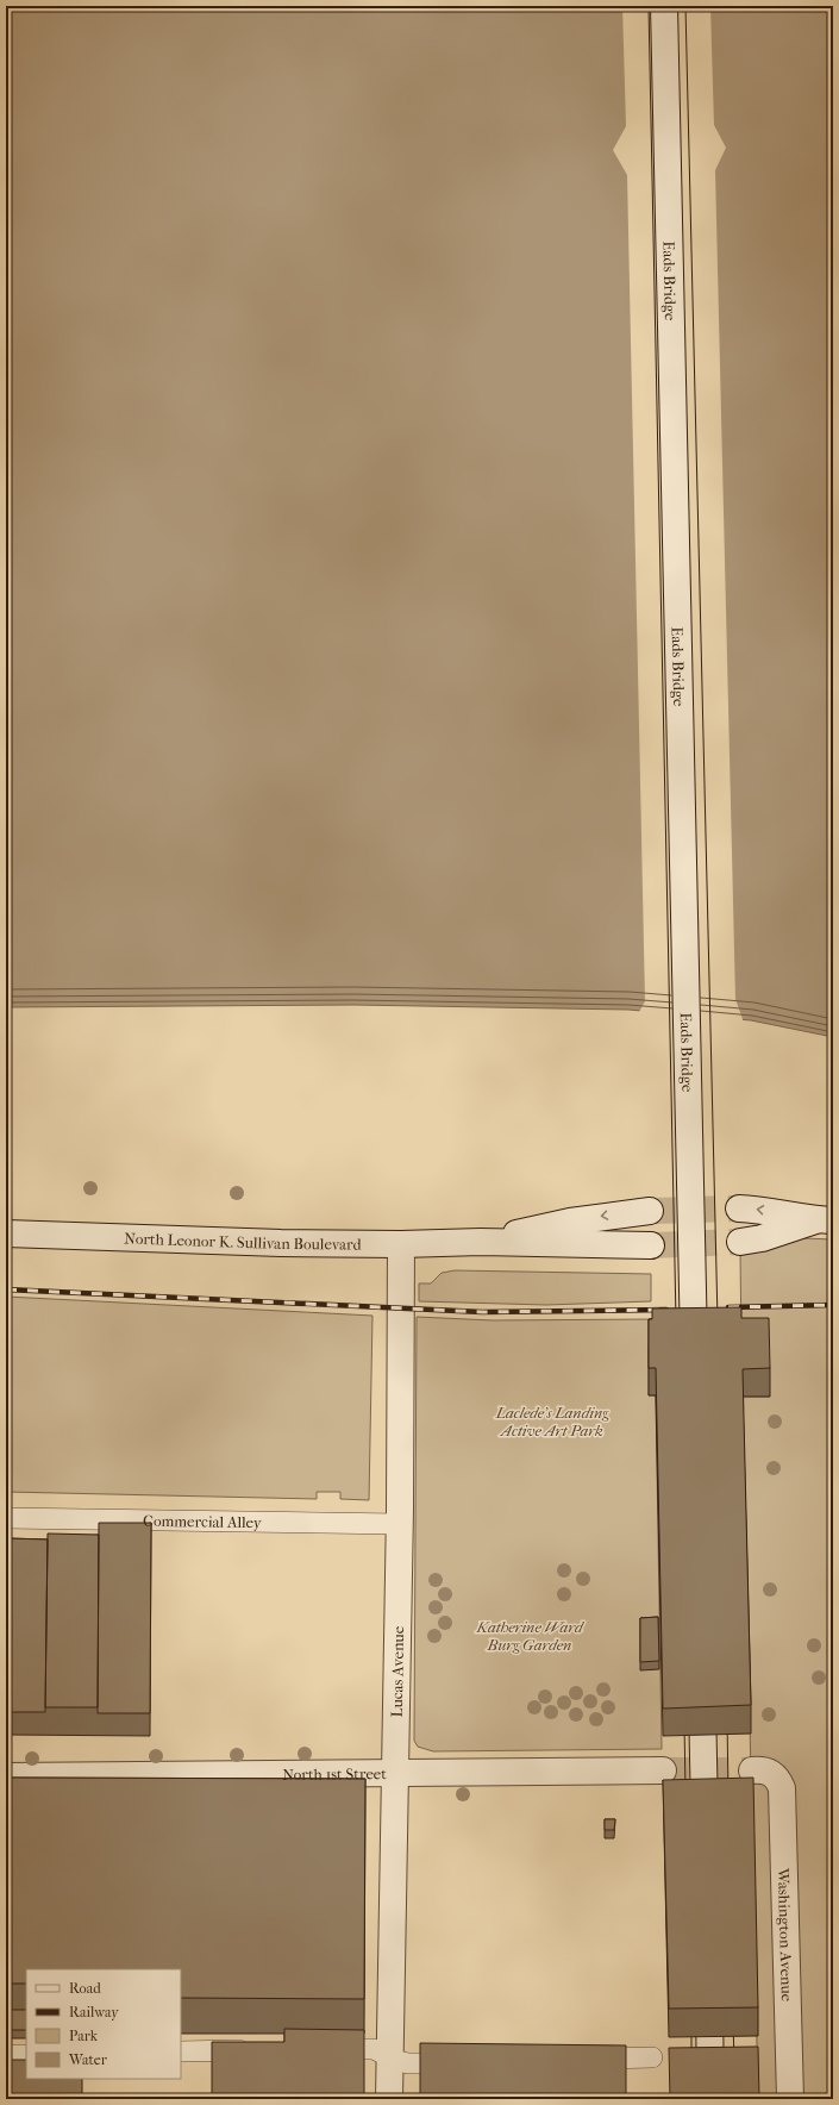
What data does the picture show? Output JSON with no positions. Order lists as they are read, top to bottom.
{
  "streets": {
    "street": [
      "Eads Bridge",
      "North Leonor K. Sullivan Boulevard",
      "Lucas Avenue",
      "North 1st Street",
      "Washington Avenue"
    ],
    "lane": ["Commercial Alley"]
  },
  "crossings": [
    ["North Leonor K. Sullivan Boulevard", "Lucas Avenue"],
    ["Commercial Alley", "Lucas Avenue"],
    ["Lucas Avenue", "North 1st Street"]
  ],
  "parks": ["Laclede’s Landing Active Art Park", "Katherine Ward Burg Garden"],
  "legend": [
    "Road",
    "Railway",
    "Park",
    "Water"
  ]
}
